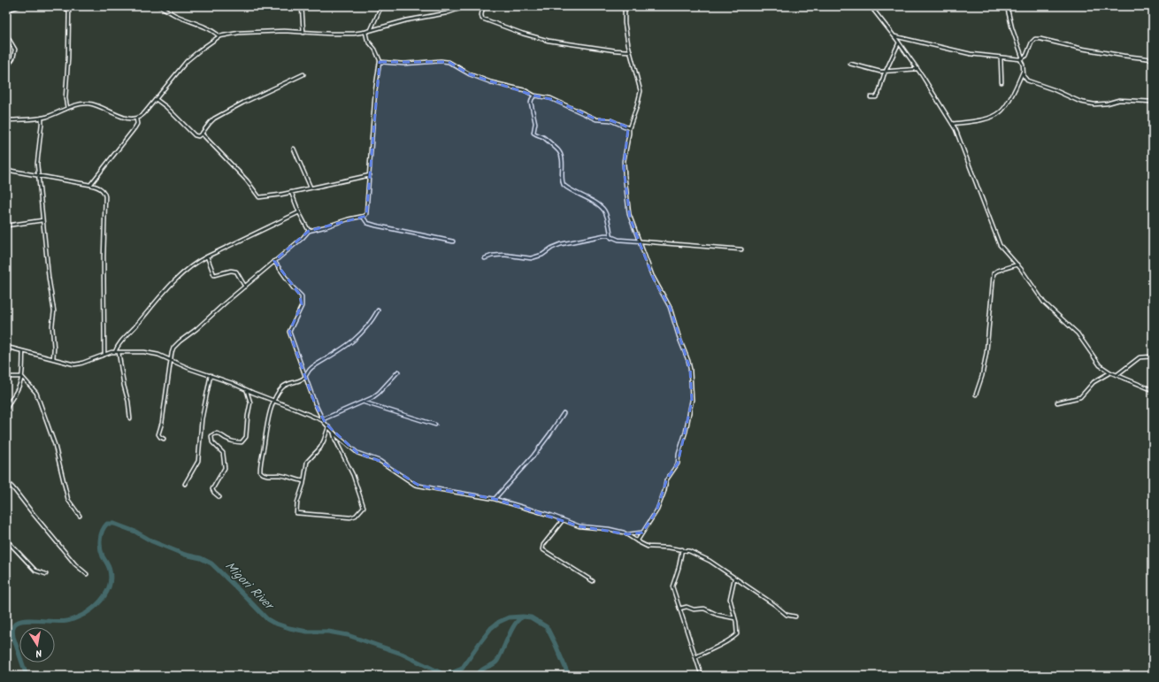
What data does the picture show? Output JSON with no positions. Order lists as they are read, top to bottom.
{
  "water": ["Migori River"],
  "north": "bottom"
}
